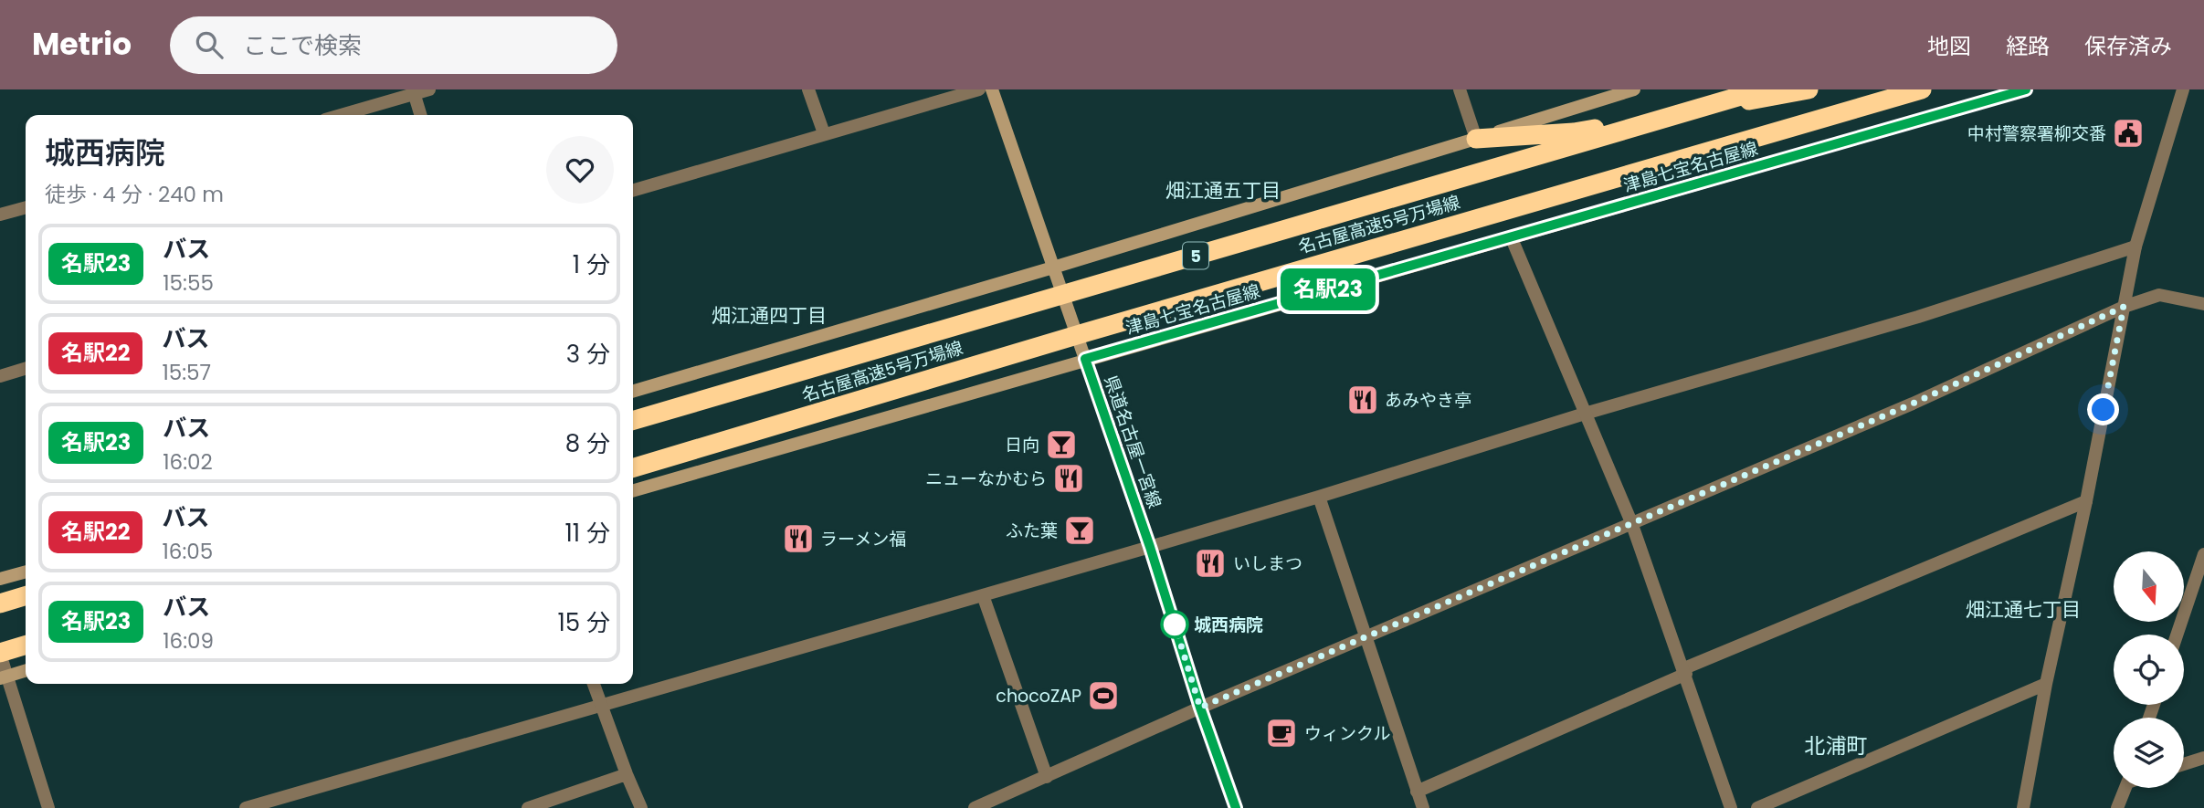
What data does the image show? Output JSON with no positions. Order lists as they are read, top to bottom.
{
  "streets": {
    "highway": ["名古屋高速5号万場線", "5"],
    "main road": ["津島七宝名古屋線", "県道名古屋一宮線"]
  },
  "crossings": [
    ["津島七宝名古屋線", "県道名古屋一宮線"]
  ],
  "districts": [
    "畑江通五丁目",
    "畑江通四丁目",
    "畑江通七丁目",
    "北浦町"
  ],
  "places": {
    "public building": ["中村警察署柳交番"],
    "restaurant": [
      "あみやき亭",
      "ニューなかむら",
      "ラーメン福",
      "いしまつ"
    ],
    "bar": ["日向", "ふた葉"],
    "other": ["城西病院"],
    "sports": ["chocoZAP"],
    "cafe": ["ウィンクル"]
  },
  "lines": ["bus line 名駅23"],
  "north": "bottom",
  "page": {
    "header": "Metrio",
    "search": "ここで検索",
    "nav": ["地図", "経路", "保存済み"],
    "on_map": "名駅23",
    "heading": ["城西病院", "徒歩 · 4 分 · 240 m"],
    "list": [
      {
        "mark": "名駅23",
        "name": "バス",
        "note": "15:55",
        "value": "1 分"
      },
      {
        "mark": "名駅22",
        "name": "バス",
        "note": "15:57",
        "value": "3 分"
      },
      {
        "mark": "名駅23",
        "name": "バス",
        "note": "16:02",
        "value": "8 分"
      },
      {
        "mark": "名駅22",
        "name": "バス",
        "note": "16:05",
        "value": "11 分"
      },
      {
        "mark": "名駅23",
        "name": "バス",
        "note": "16:09",
        "value": "15 分"
      }
    ]
  }
}
